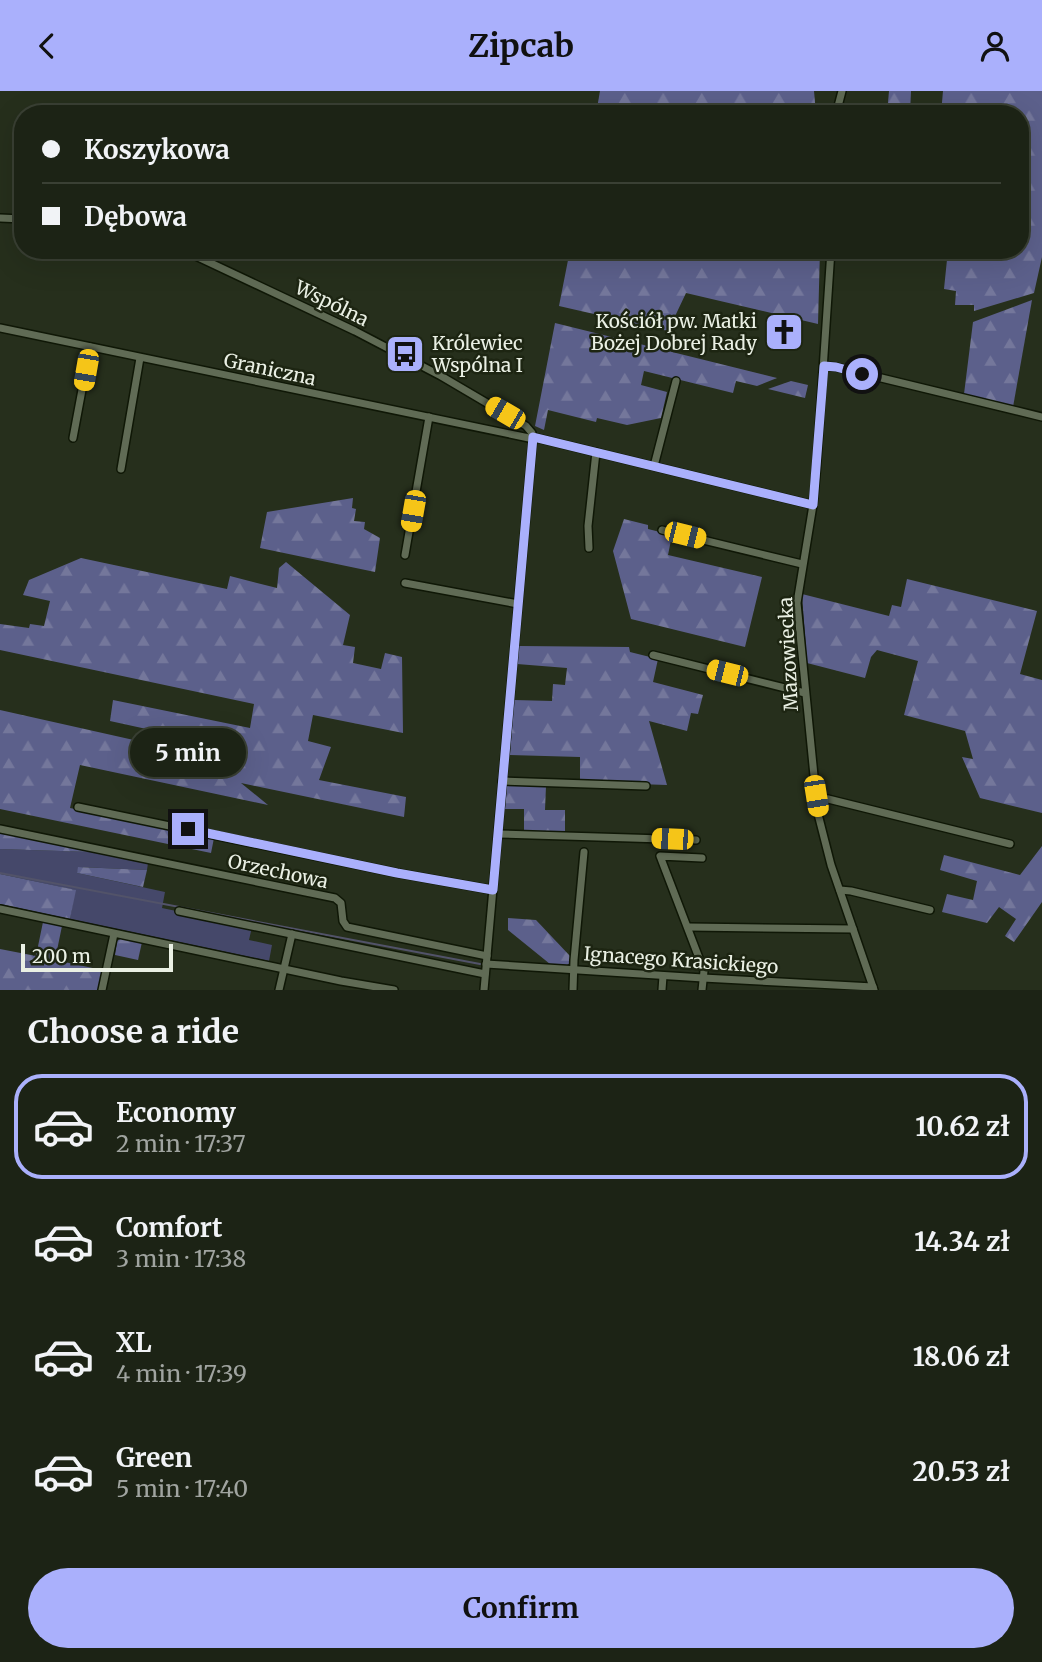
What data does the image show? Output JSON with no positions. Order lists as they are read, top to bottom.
{
  "streets": {
    "street": [
      "Wspólna",
      "Graniczna",
      "Mazowiecka",
      "Orzechowa",
      "Ignacego Krasickiego"
    ]
  },
  "crossings": [
    ["Wspólna", "Graniczna"],
    ["Graniczna", "Mazowiecka"],
    ["Mazowiecka", "Ignacego Krasickiego"],
    ["Orzechowa", "Ignacego Krasickiego"]
  ],
  "places": {
    "church": ["Kościół pw. Matki Bożej Dobrej Rady"],
    "bus stop": ["Królewiec Wspólna I"]
  },
  "scale_bar": "200 m",
  "page": {
    "header": "Zipcab",
    "banner": ["Koszykowa", "Dębowa"],
    "bubble": "5 min",
    "scale": "200 m",
    "heading": "Choose a ride",
    "list": [
      {
        "name": "Economy",
        "note": "2 min · 17:37",
        "value": "10.62 zł"
      },
      {
        "name": "Comfort",
        "note": "3 min · 17:38",
        "value": "14.34 zł"
      },
      {
        "name": "XL",
        "note": "4 min · 17:39",
        "value": "18.06 zł"
      },
      {
        "name": "Green",
        "note": "5 min · 17:40",
        "value": "20.53 zł"
      }
    ],
    "buttons": "Confirm"
  }
}
